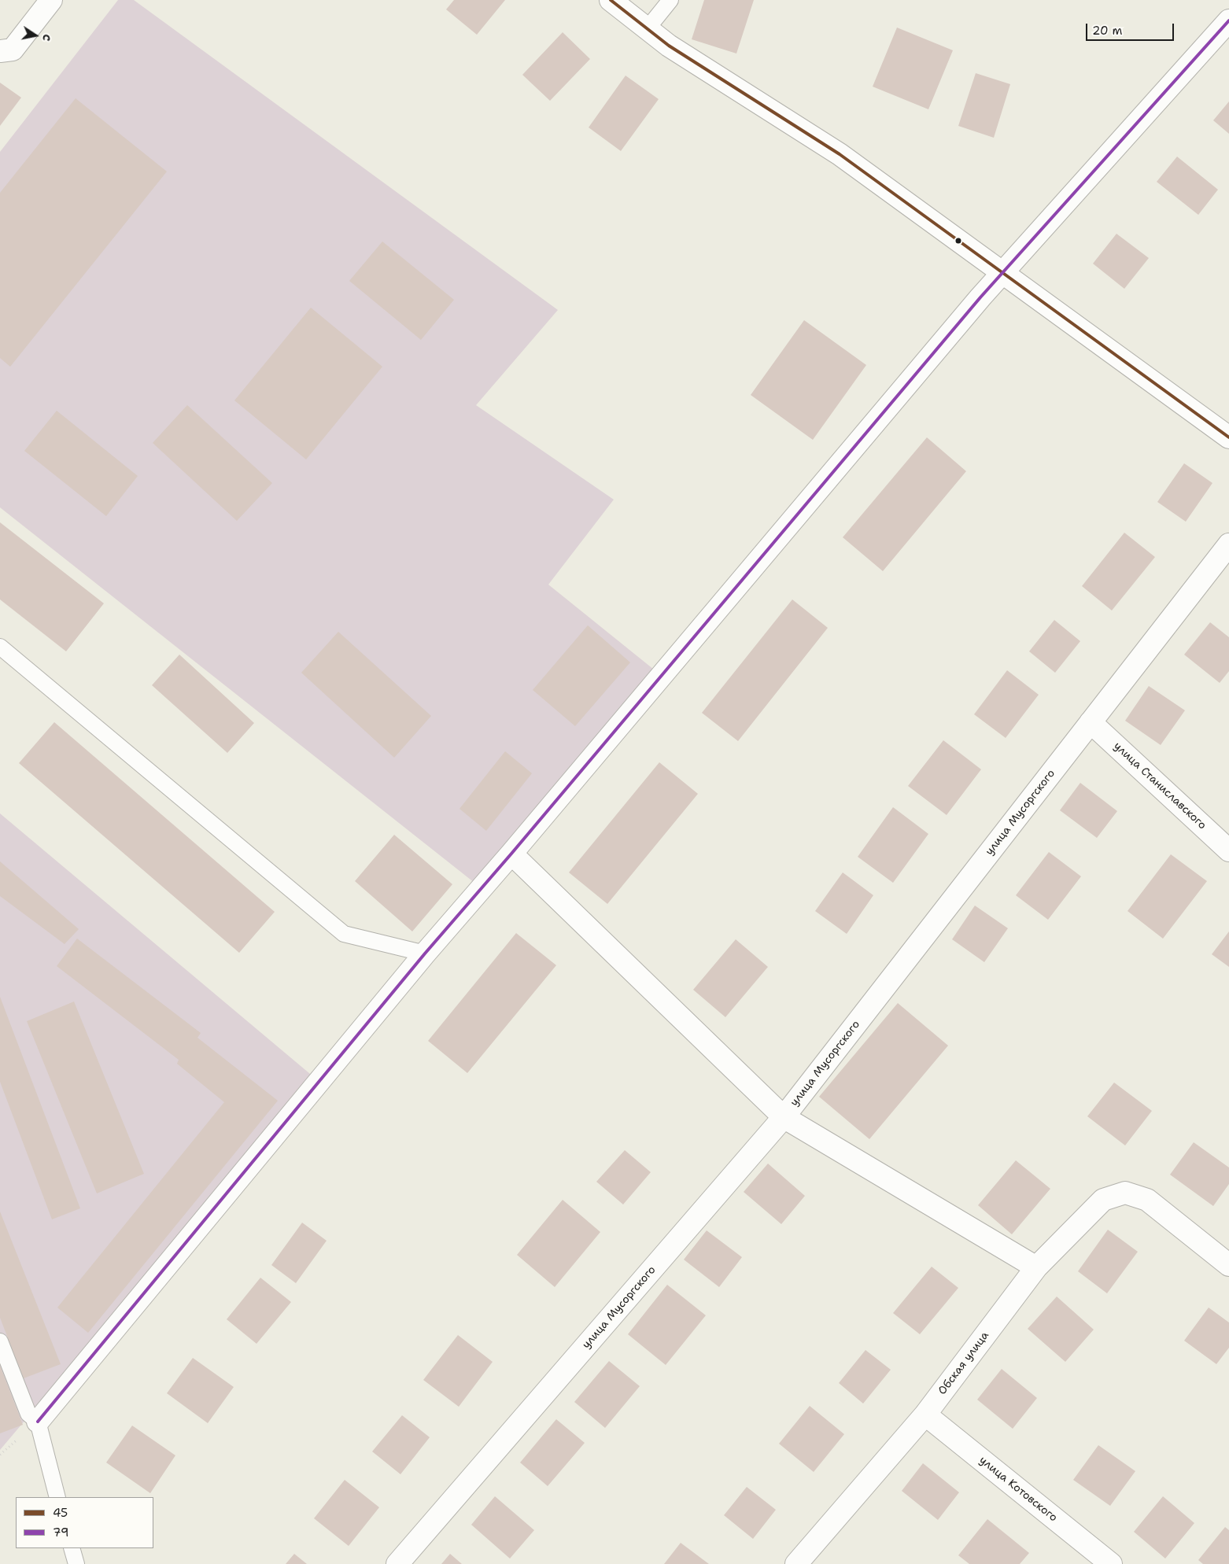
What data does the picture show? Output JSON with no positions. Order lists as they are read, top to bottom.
{
  "streets": {
    "street": [
      "улица Станиславского",
      "улица Мусоргского",
      "Обская улица",
      "улица Котовского"
    ]
  },
  "crossings": [
    ["улица Станиславского", "улица Мусоргского"],
    ["Обская улица", "улица Котовского"]
  ],
  "lines": ["transit line 45", "transit line 79"],
  "legend": ["45", "79"],
  "scale_bar": "20 m",
  "north": "right"
}
